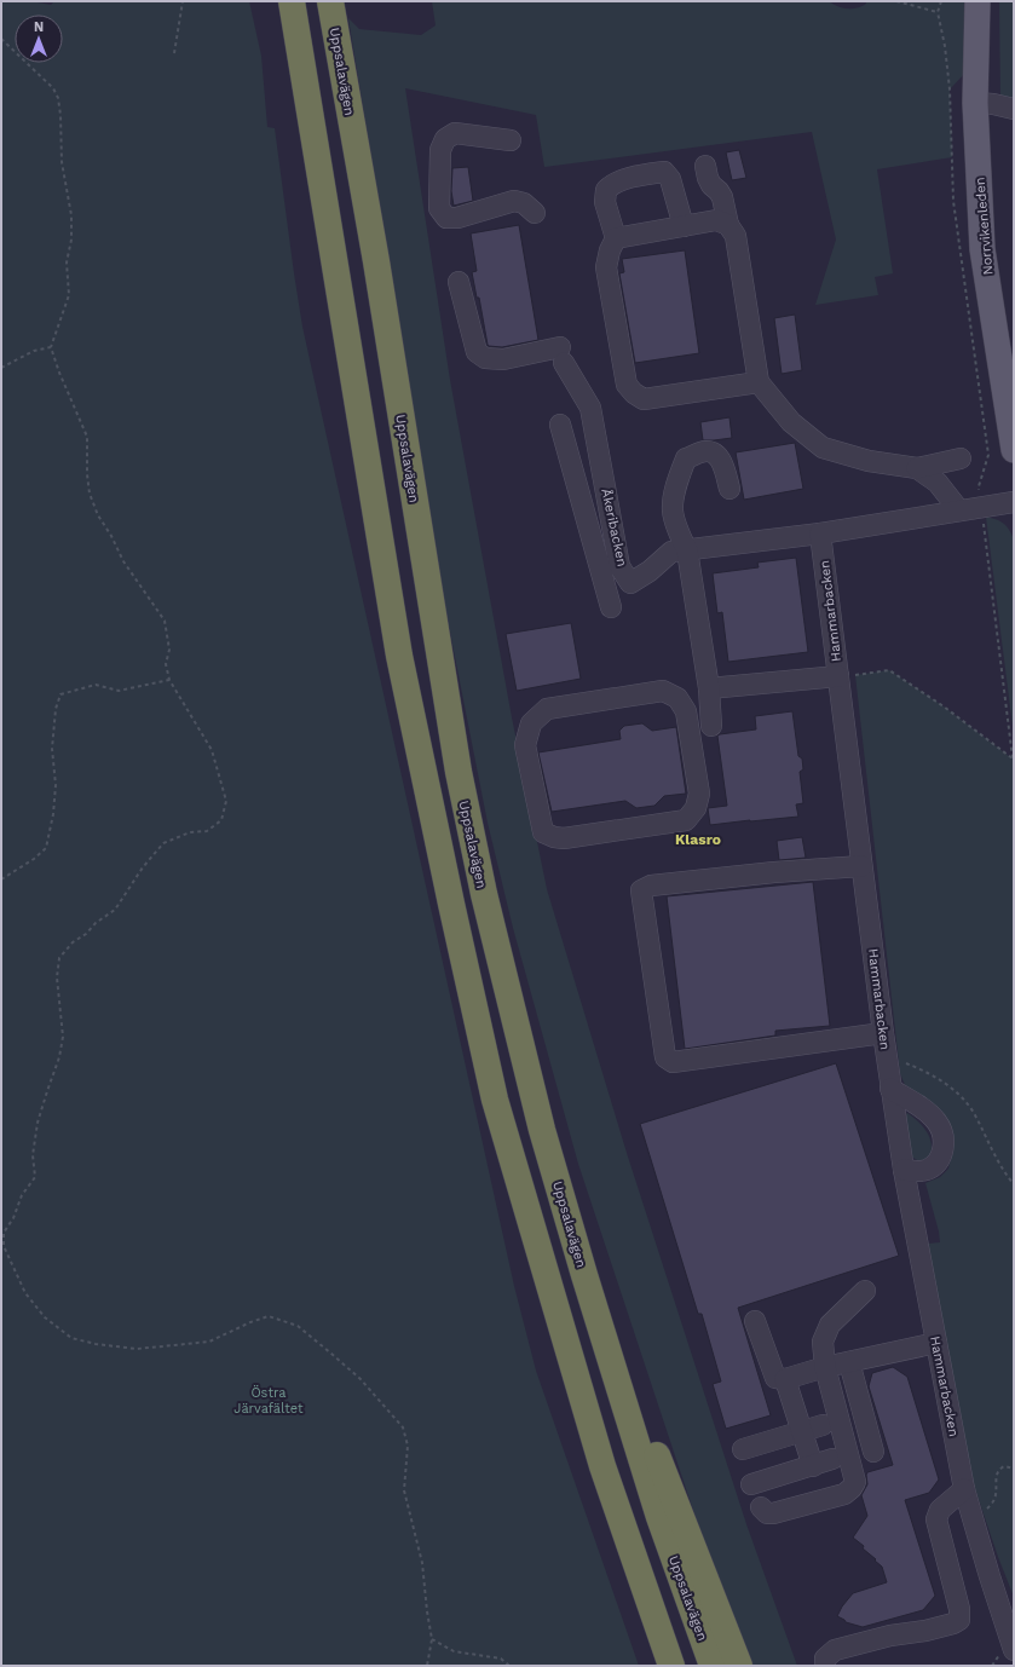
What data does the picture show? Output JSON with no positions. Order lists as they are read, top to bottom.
{
  "streets": {
    "highway": ["Uppsalavägen"],
    "main road": ["Norrvikenleden"],
    "street": ["Åkeribacken", "Hammarbacken"]
  },
  "crossings": [
    ["Åkeribacken", "Hammarbacken"]
  ],
  "districts": ["Klasro"],
  "parks": ["Östra Järvafältet"],
  "north": "top"
}
